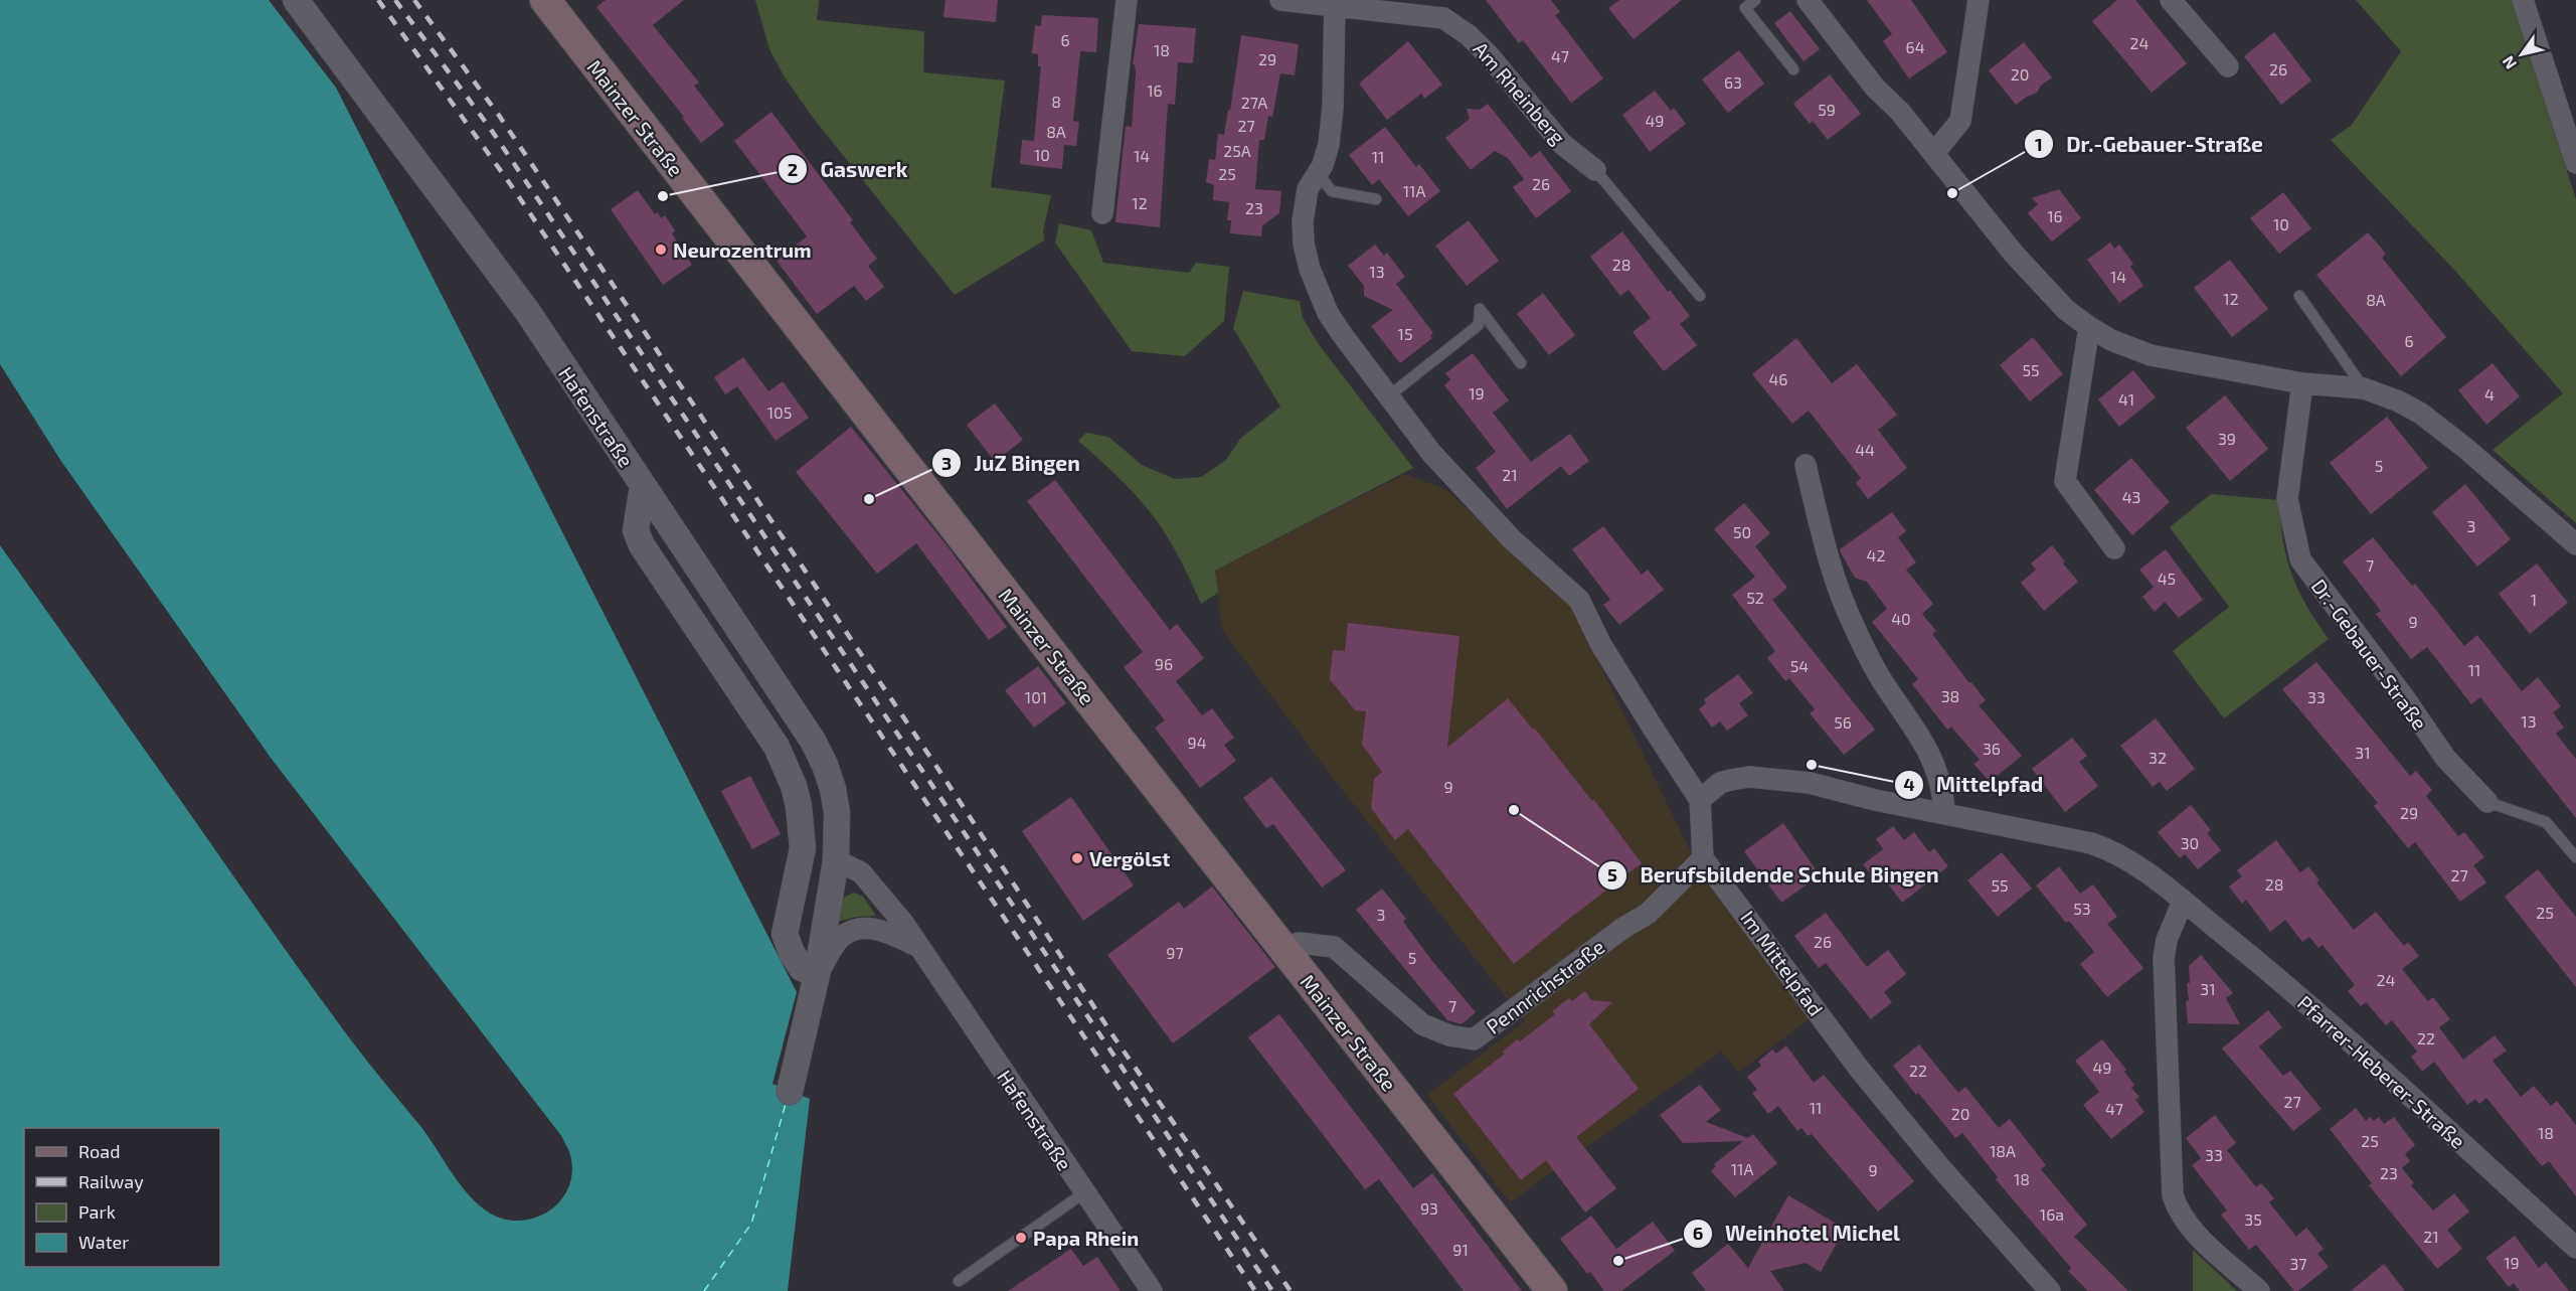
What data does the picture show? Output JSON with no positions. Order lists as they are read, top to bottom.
{
  "streets": {
    "main road": ["Mainzer Straße"],
    "street": [
      "Am Rheinberg",
      "Hafenstraße",
      "Dr.-Gebauer-Straße",
      "Im Mittelpfad",
      "Pennrichstraße",
      "Pfarrer-Heberer-Straße"
    ]
  },
  "crossings": [
    ["Mainzer Straße", "Pennrichstraße"],
    ["Im Mittelpfad", "Pennrichstraße"]
  ],
  "places": [
    "Dr.-Gebauer-Straße",
    "Gaswerk",
    "Neurozentrum",
    "JuZ Bingen",
    "Mittelpfad",
    "Berufsbildende Schule Bingen",
    "Vergölst",
    "Papa Rhein",
    "Weinhotel Michel"
  ],
  "house_numbers": [
    "6",
    "24",
    "64",
    "18",
    "47",
    "29",
    "26",
    "20",
    "63",
    "16",
    "8",
    "27A",
    "59",
    "49",
    "27",
    "8A",
    "25A",
    "10",
    "14",
    "11",
    "25",
    "26",
    "11A",
    "12",
    "23",
    "16",
    "10",
    "28",
    "13",
    "14",
    "12",
    "8A",
    "15",
    "6",
    "55",
    "46",
    "19",
    "4",
    "41",
    "105",
    "39",
    "44",
    "5",
    "21",
    "43",
    "3",
    "50",
    "42",
    "7",
    "45",
    "52",
    "1",
    "40",
    "9",
    "96",
    "54",
    "11",
    "38",
    "101",
    "33",
    "13",
    "56",
    "94",
    "36",
    "31",
    "32",
    "9",
    "29",
    "30",
    "27",
    "28",
    "55",
    "53",
    "25",
    "3",
    "26",
    "97",
    "5",
    "24",
    "31",
    "7",
    "22",
    "49",
    "22",
    "27",
    "11",
    "47",
    "20",
    "18",
    "25",
    "18A",
    "33",
    "11A",
    "9",
    "23",
    "18",
    "93",
    "16a",
    "35",
    "21",
    "91",
    "19",
    "37"
  ],
  "legend": [
    "Road",
    "Railway",
    "Park",
    "Water"
  ],
  "north": "bottom left"
}
